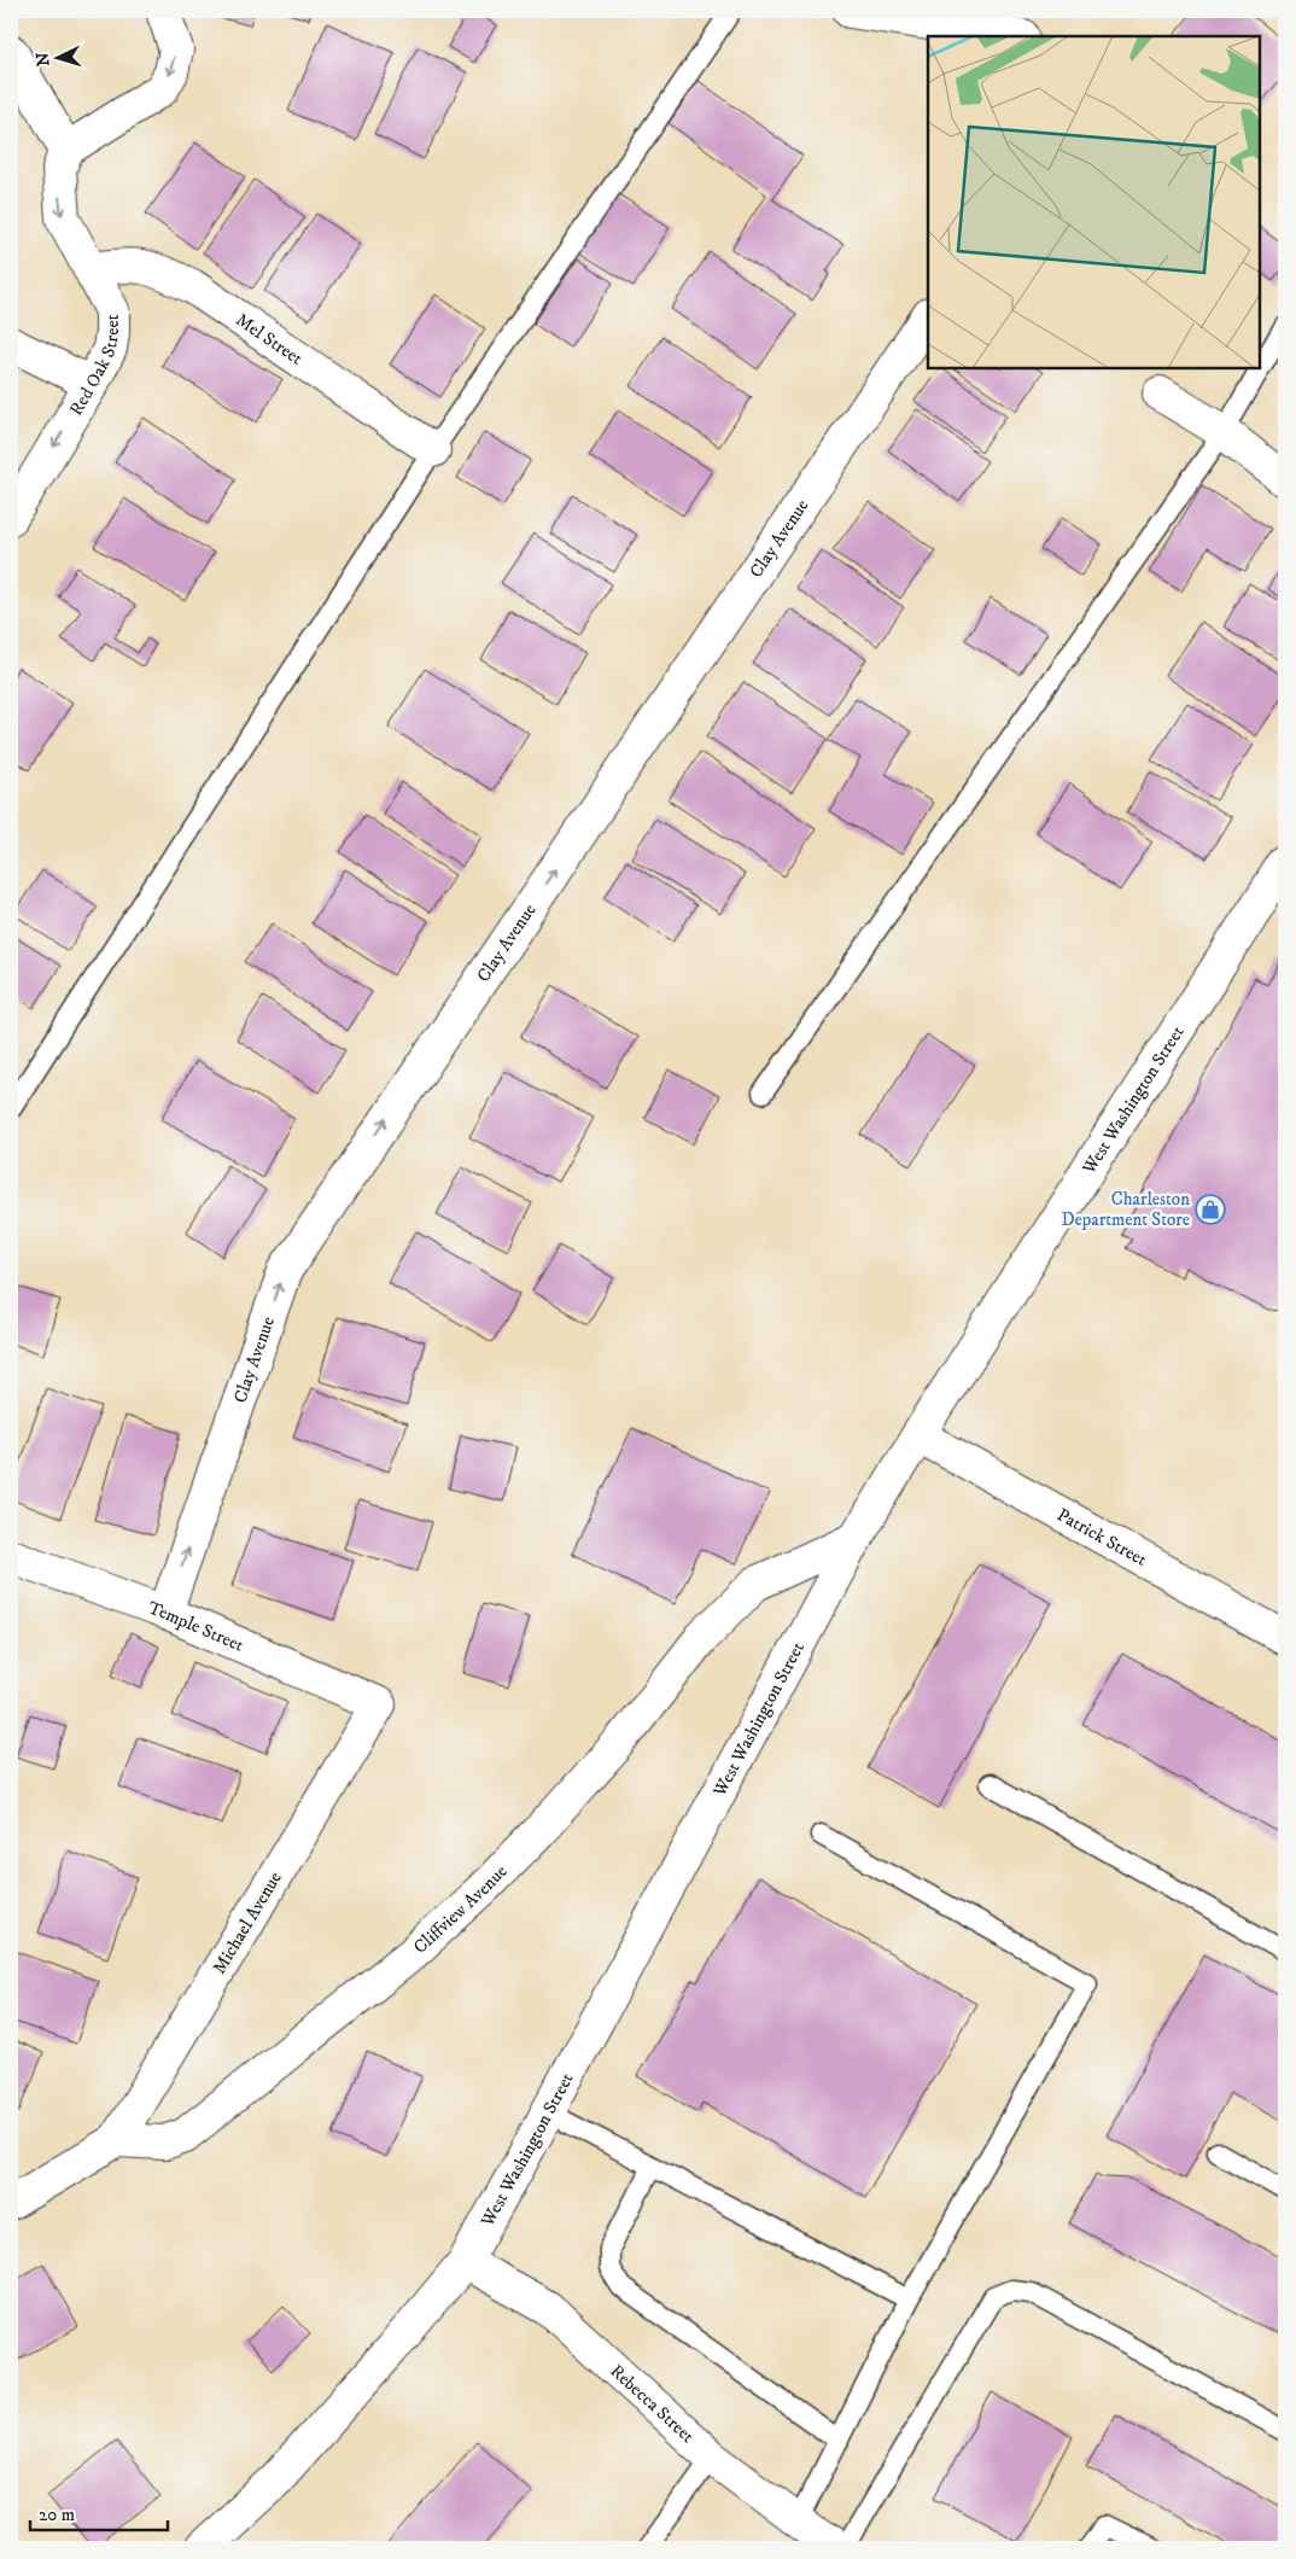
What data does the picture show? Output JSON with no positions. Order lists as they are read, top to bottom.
{
  "streets": {
    "street": [
      "Mel Street",
      "Red Oak Street",
      "Clay Avenue",
      "West Washington Street",
      "Patrick Street",
      "Temple Street",
      "Cliffview Avenue",
      "Michael Avenue",
      "Rebecca Street"
    ]
  },
  "crossings": [
    ["Mel Street", "Red Oak Street"],
    ["Clay Avenue", "Temple Street"],
    ["West Washington Street", "Patrick Street"],
    ["West Washington Street", "Cliffview Avenue"],
    ["West Washington Street", "Rebecca Street"],
    ["Temple Street", "Michael Avenue"],
    ["Cliffview Avenue", "Michael Avenue"]
  ],
  "one_way": ["Red Oak Street", "Clay Avenue"],
  "places": {
    "shop": ["Charleston Department Store"]
  },
  "scale_bar": "20 m",
  "north": "left"
}
